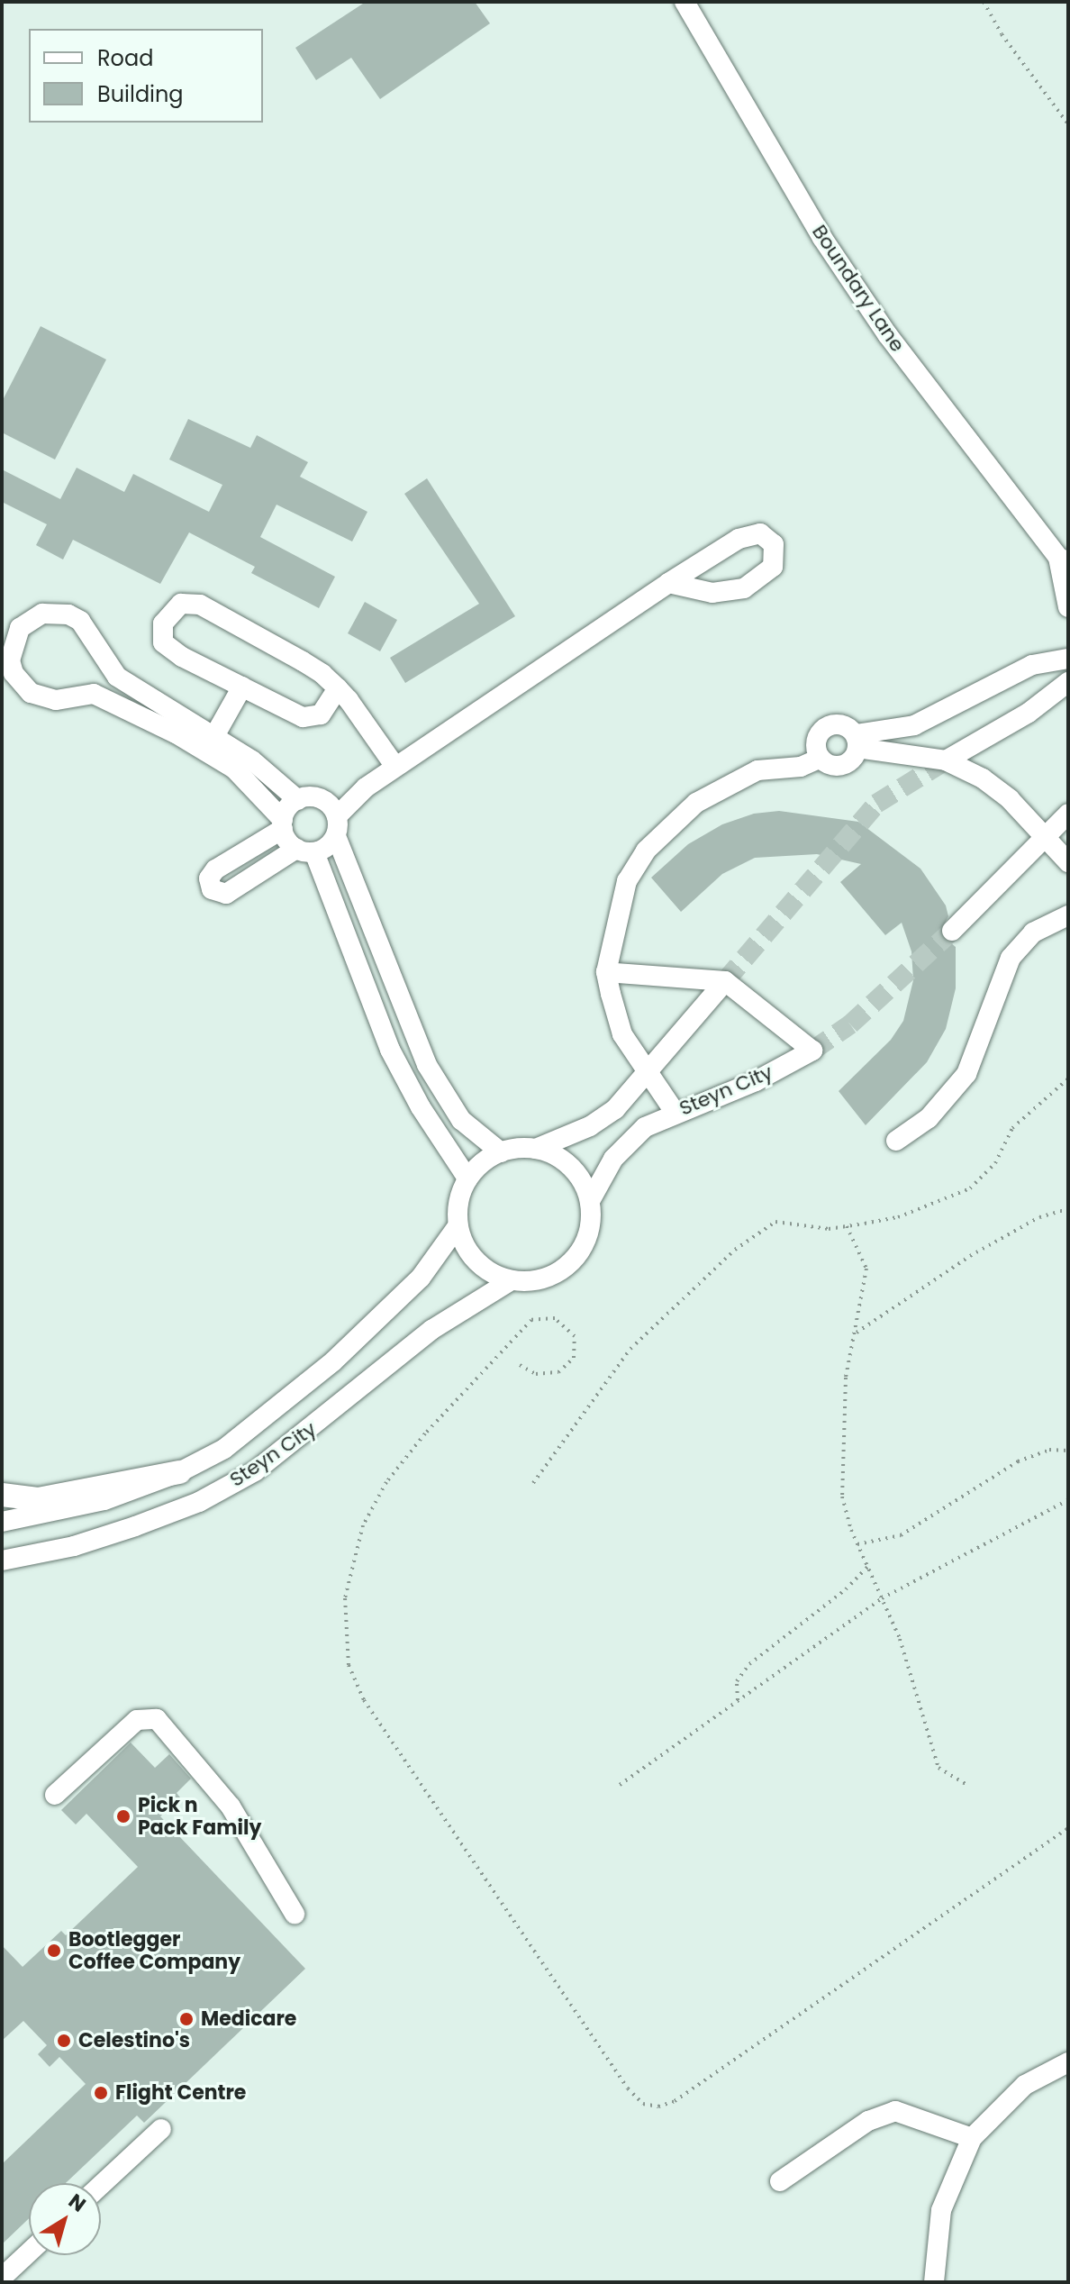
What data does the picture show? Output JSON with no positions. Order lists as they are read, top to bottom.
{
  "streets": {
    "street": ["Boundary Lane", "Steyn City"]
  },
  "places": [
    "Pick n Pack Family",
    "Bootlegger Coffee Company",
    "Medicare",
    "Celestino's",
    "Flight Centre"
  ],
  "legend": ["Road", "Building"],
  "north": "top right"
}
